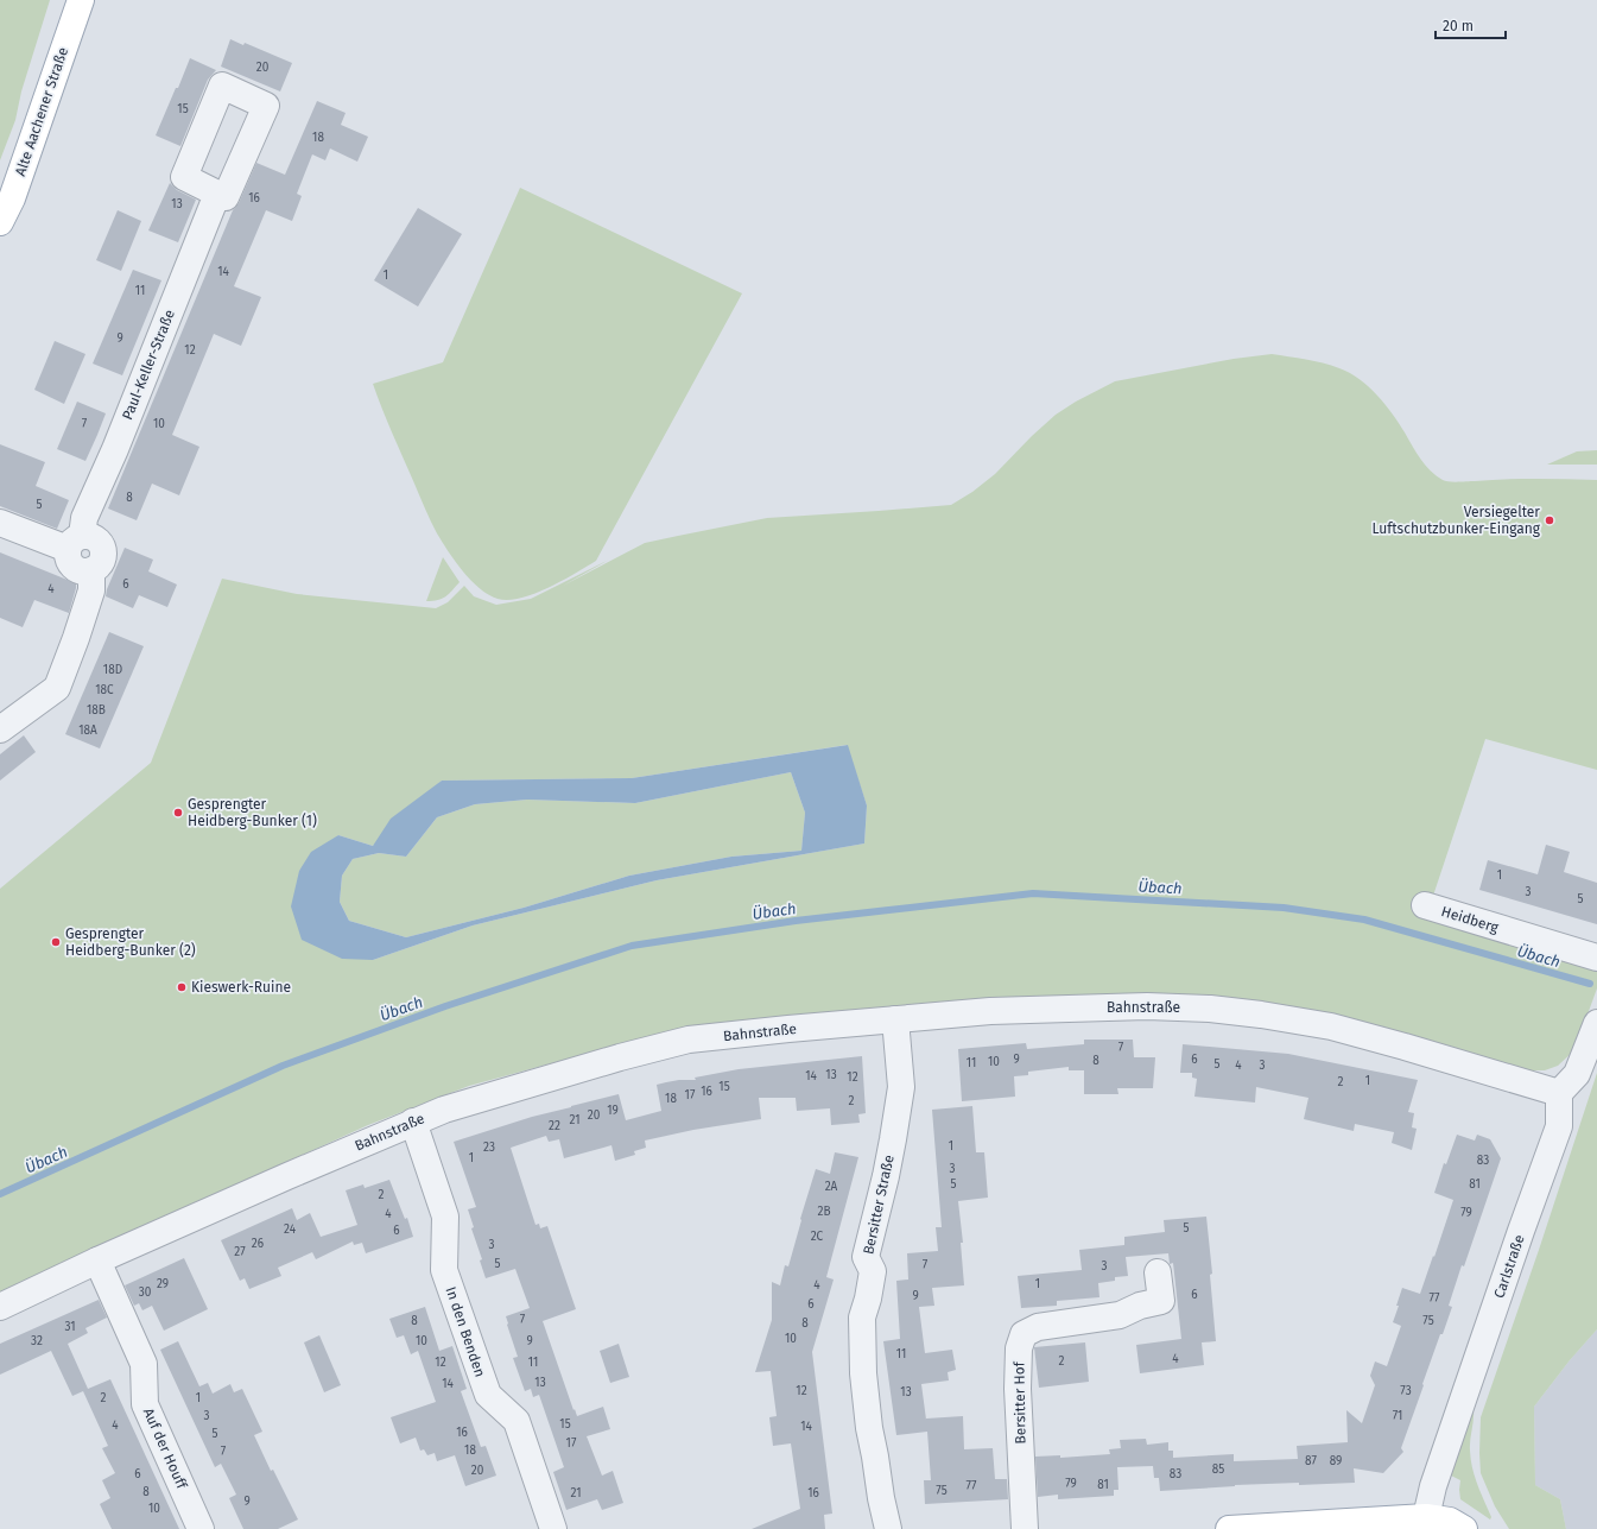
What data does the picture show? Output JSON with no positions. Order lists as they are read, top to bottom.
{
  "streets": {
    "main road": ["Alte Aachener Straße"],
    "street": [
      "Paul-Keller-Straße",
      "Heidberg",
      "Bahnstraße",
      "Bersitter Straße",
      "Carlstraße",
      "In den Benden",
      "Bersitter Hof",
      "Auf der Houff"
    ]
  },
  "crossings": [
    ["Bahnstraße", "Bersitter Straße"],
    ["Bahnstraße", "Carlstraße"],
    ["Bahnstraße", "In den Benden"],
    ["Bahnstraße", "Auf der Houff"]
  ],
  "water": ["Übach"],
  "places": [
    "Versiegelter Luftschutzbunker-Eingang",
    "Gesprengter Heidberg-Bunker (1)",
    "Gesprengter Heidberg-Bunker (2)",
    "Kieswerk-Ruine"
  ],
  "house_numbers": [
    "20",
    "15",
    "18",
    "16",
    "13",
    "14",
    "1",
    "11",
    "9",
    "12",
    "7",
    "10",
    "8",
    "5",
    "6",
    "4",
    "18D",
    "18C",
    "18B",
    "18A",
    "1",
    "3",
    "5",
    "7",
    "9",
    "6",
    "8",
    "10",
    "11",
    "5",
    "4",
    "3",
    "13",
    "14",
    "12",
    "1",
    "2",
    "15",
    "16",
    "17",
    "18",
    "2",
    "19",
    "20",
    "21",
    "22",
    "1",
    "23",
    "1",
    "83",
    "3",
    "5",
    "81",
    "2A",
    "2",
    "2B",
    "79",
    "4",
    "5",
    "24",
    "6",
    "2C",
    "26",
    "3",
    "27",
    "5",
    "7",
    "3",
    "29",
    "1",
    "4",
    "30",
    "6",
    "9",
    "77",
    "6",
    "7",
    "8",
    "75",
    "8",
    "31",
    "10",
    "32",
    "10",
    "9",
    "11",
    "4",
    "2",
    "12",
    "11",
    "13",
    "14",
    "12",
    "73",
    "13",
    "2",
    "1",
    "3",
    "71",
    "15",
    "4",
    "14",
    "16",
    "5",
    "17",
    "18",
    "7",
    "87",
    "89",
    "85",
    "20",
    "6",
    "83",
    "79",
    "81",
    "77",
    "75",
    "8",
    "21",
    "16",
    "9",
    "10"
  ],
  "scale_bar": "20 m"
}
